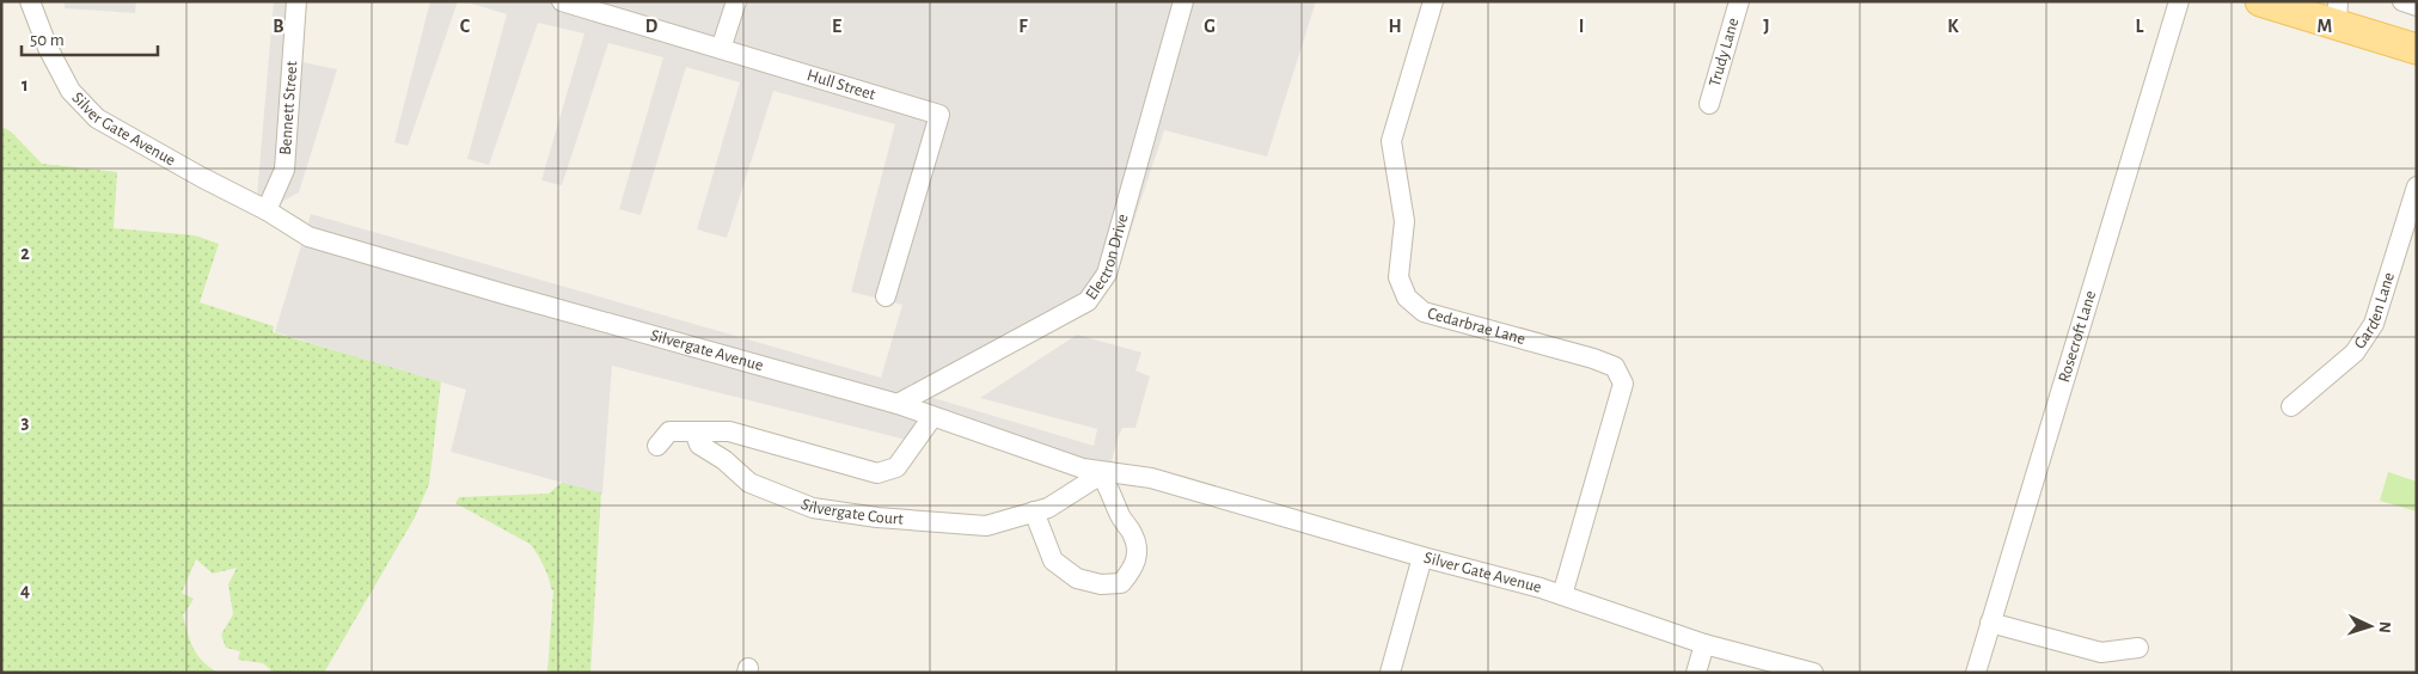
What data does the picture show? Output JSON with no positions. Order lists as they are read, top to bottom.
{
  "streets": {
    "street": [
      "Trudy Lane",
      "Hull Street",
      "Bennett Street",
      "Silver Gate Avenue",
      "Electron Drive",
      "Garden Lane",
      "Cedarbrae Lane",
      "Rosecroft Lane",
      "Silvergate Avenue",
      "Silvergate Court"
    ]
  },
  "crossings": [
    ["Bennett Street", "Silver Gate Avenue"],
    ["Bennett Street", "Silvergate Avenue"],
    ["Silver Gate Avenue", "Cedarbrae Lane"],
    ["Silver Gate Avenue", "Silvergate Avenue"],
    ["Electron Drive", "Silvergate Avenue"],
    ["Silvergate Avenue", "Silvergate Court"]
  ],
  "scale_bar": "50 m",
  "north": "right",
  "grid": {
    "columns": [
      "B",
      "C",
      "D",
      "E",
      "F",
      "G",
      "H",
      "I",
      "J",
      "K",
      "L",
      "M"
    ],
    "rows": [
      "1",
      "2",
      "3",
      "4"
    ]
  }
}
